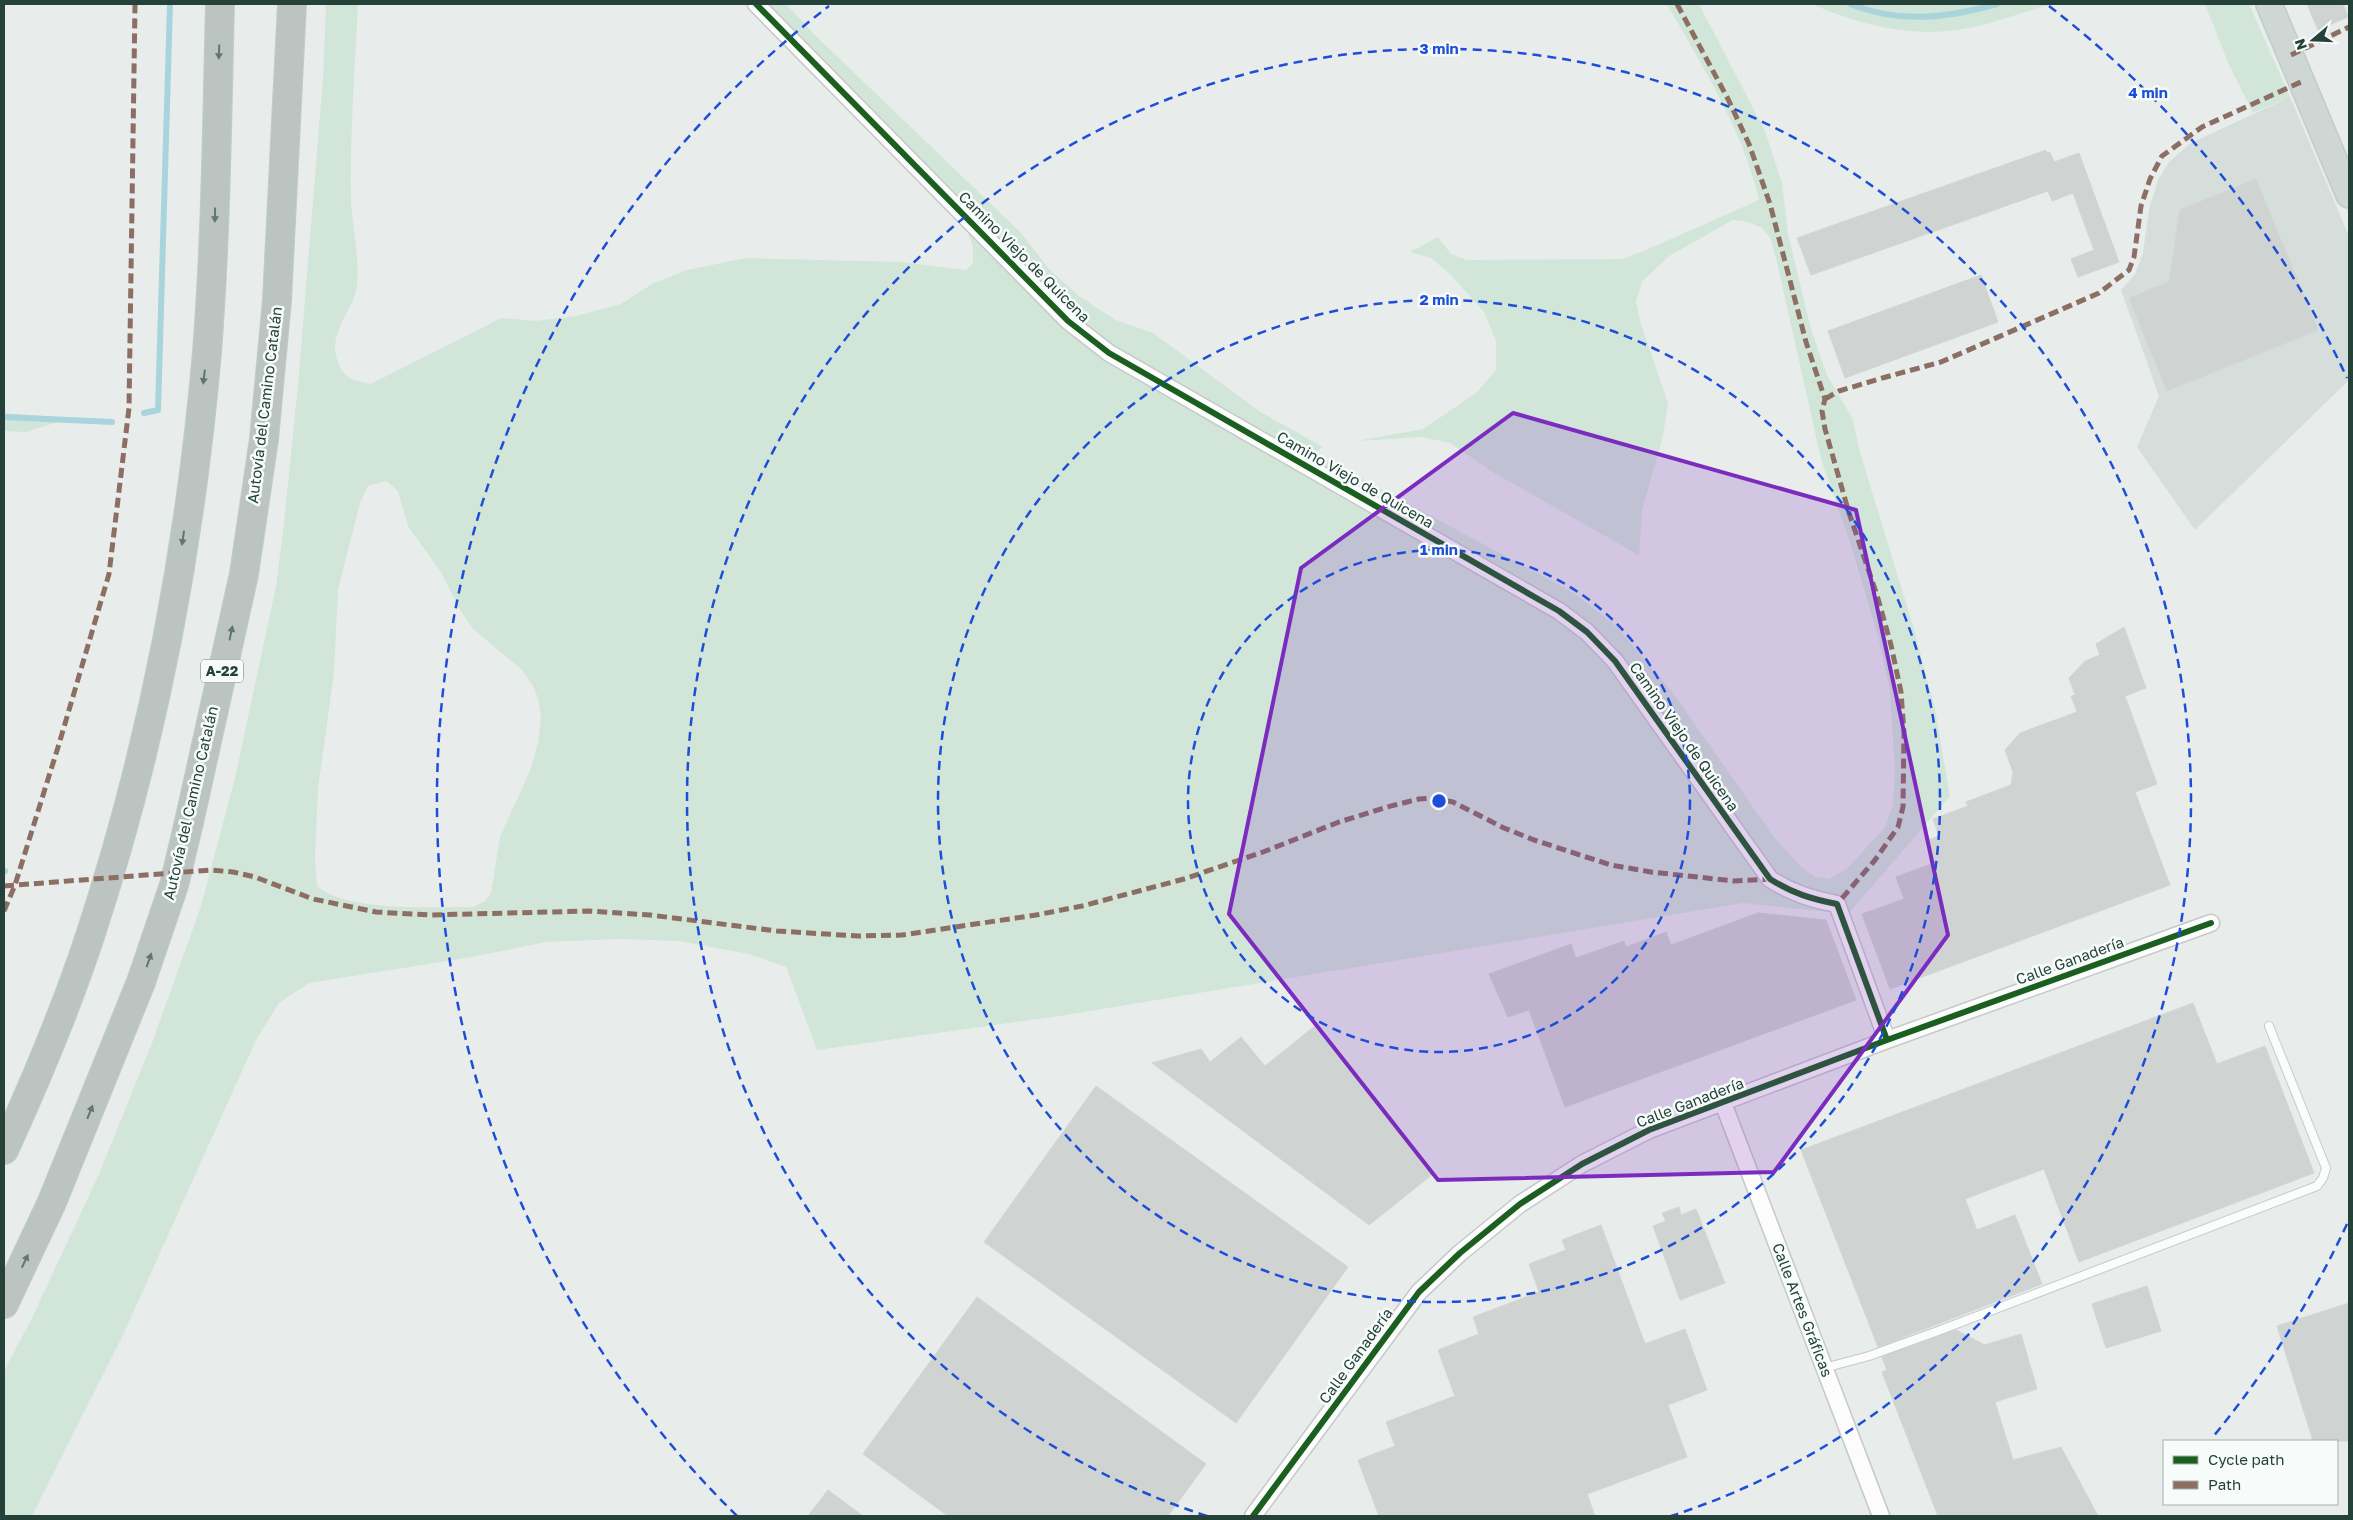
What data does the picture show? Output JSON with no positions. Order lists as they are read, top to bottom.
{
  "streets": {
    "highway": ["Autovía del Camino Catalán", "A-22"],
    "street": ["Camino Viejo de Quicena", "Calle Ganadería", "Calle Artes Gráficas"]
  },
  "crossings": [
    ["Camino Viejo de Quicena", "Calle Ganadería"],
    ["Calle Ganadería", "Calle Artes Gráficas"]
  ],
  "legend": ["Cycle path", "Path"],
  "north": "left",
  "rings": [
    "3 min",
    "4 min",
    "2 min",
    "1 min"
  ]
}
